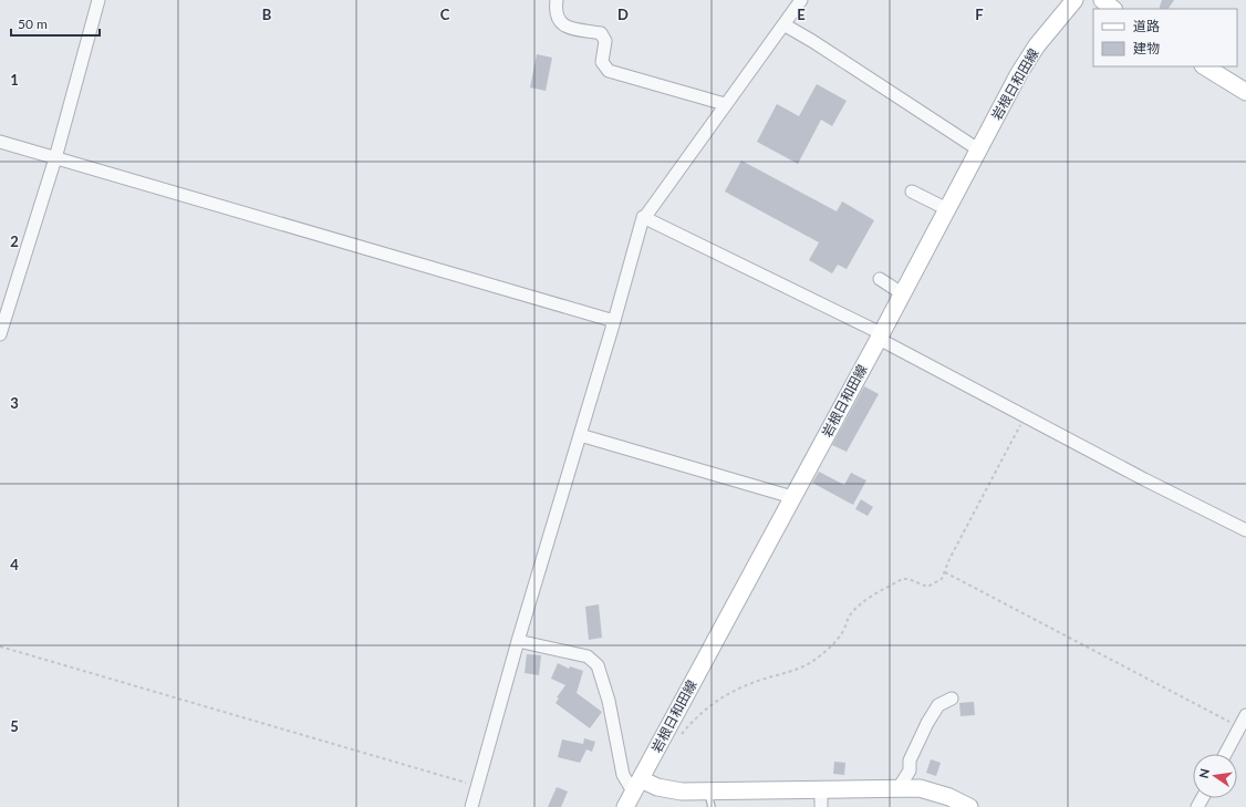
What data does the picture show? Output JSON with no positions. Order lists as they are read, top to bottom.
{
  "streets": {
    "main road": ["岩根日和田線"]
  },
  "legend": ["道路", "建物"],
  "scale_bar": "50 m",
  "north": "left",
  "grid": {
    "columns": [
      "B",
      "C",
      "D",
      "E",
      "F"
    ],
    "rows": [
      "1",
      "2",
      "3",
      "4",
      "5"
    ]
  }
}
